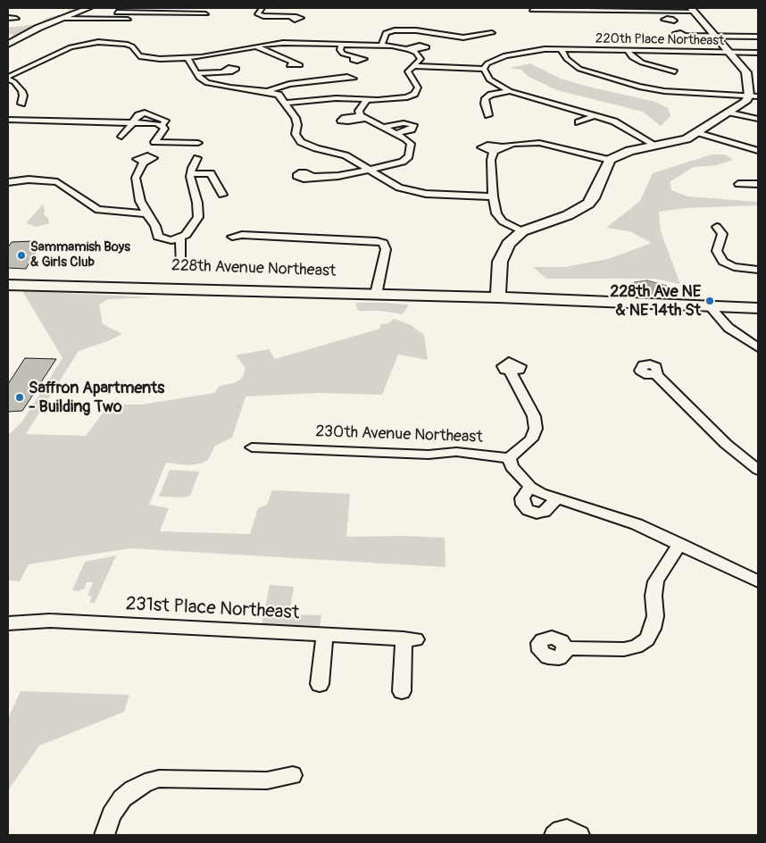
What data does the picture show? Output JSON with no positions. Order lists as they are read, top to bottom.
{
  "streets": {
    "street": [
      "220th Place Northeast",
      "228th Avenue Northeast",
      "230th Avenue Northeast",
      "231st Place Northeast"
    ]
  },
  "places": ["Sammamish Boys & Girls Club", "228th Ave NE & NE 14th St", "Saffron Apartments - Building Two"]
}
